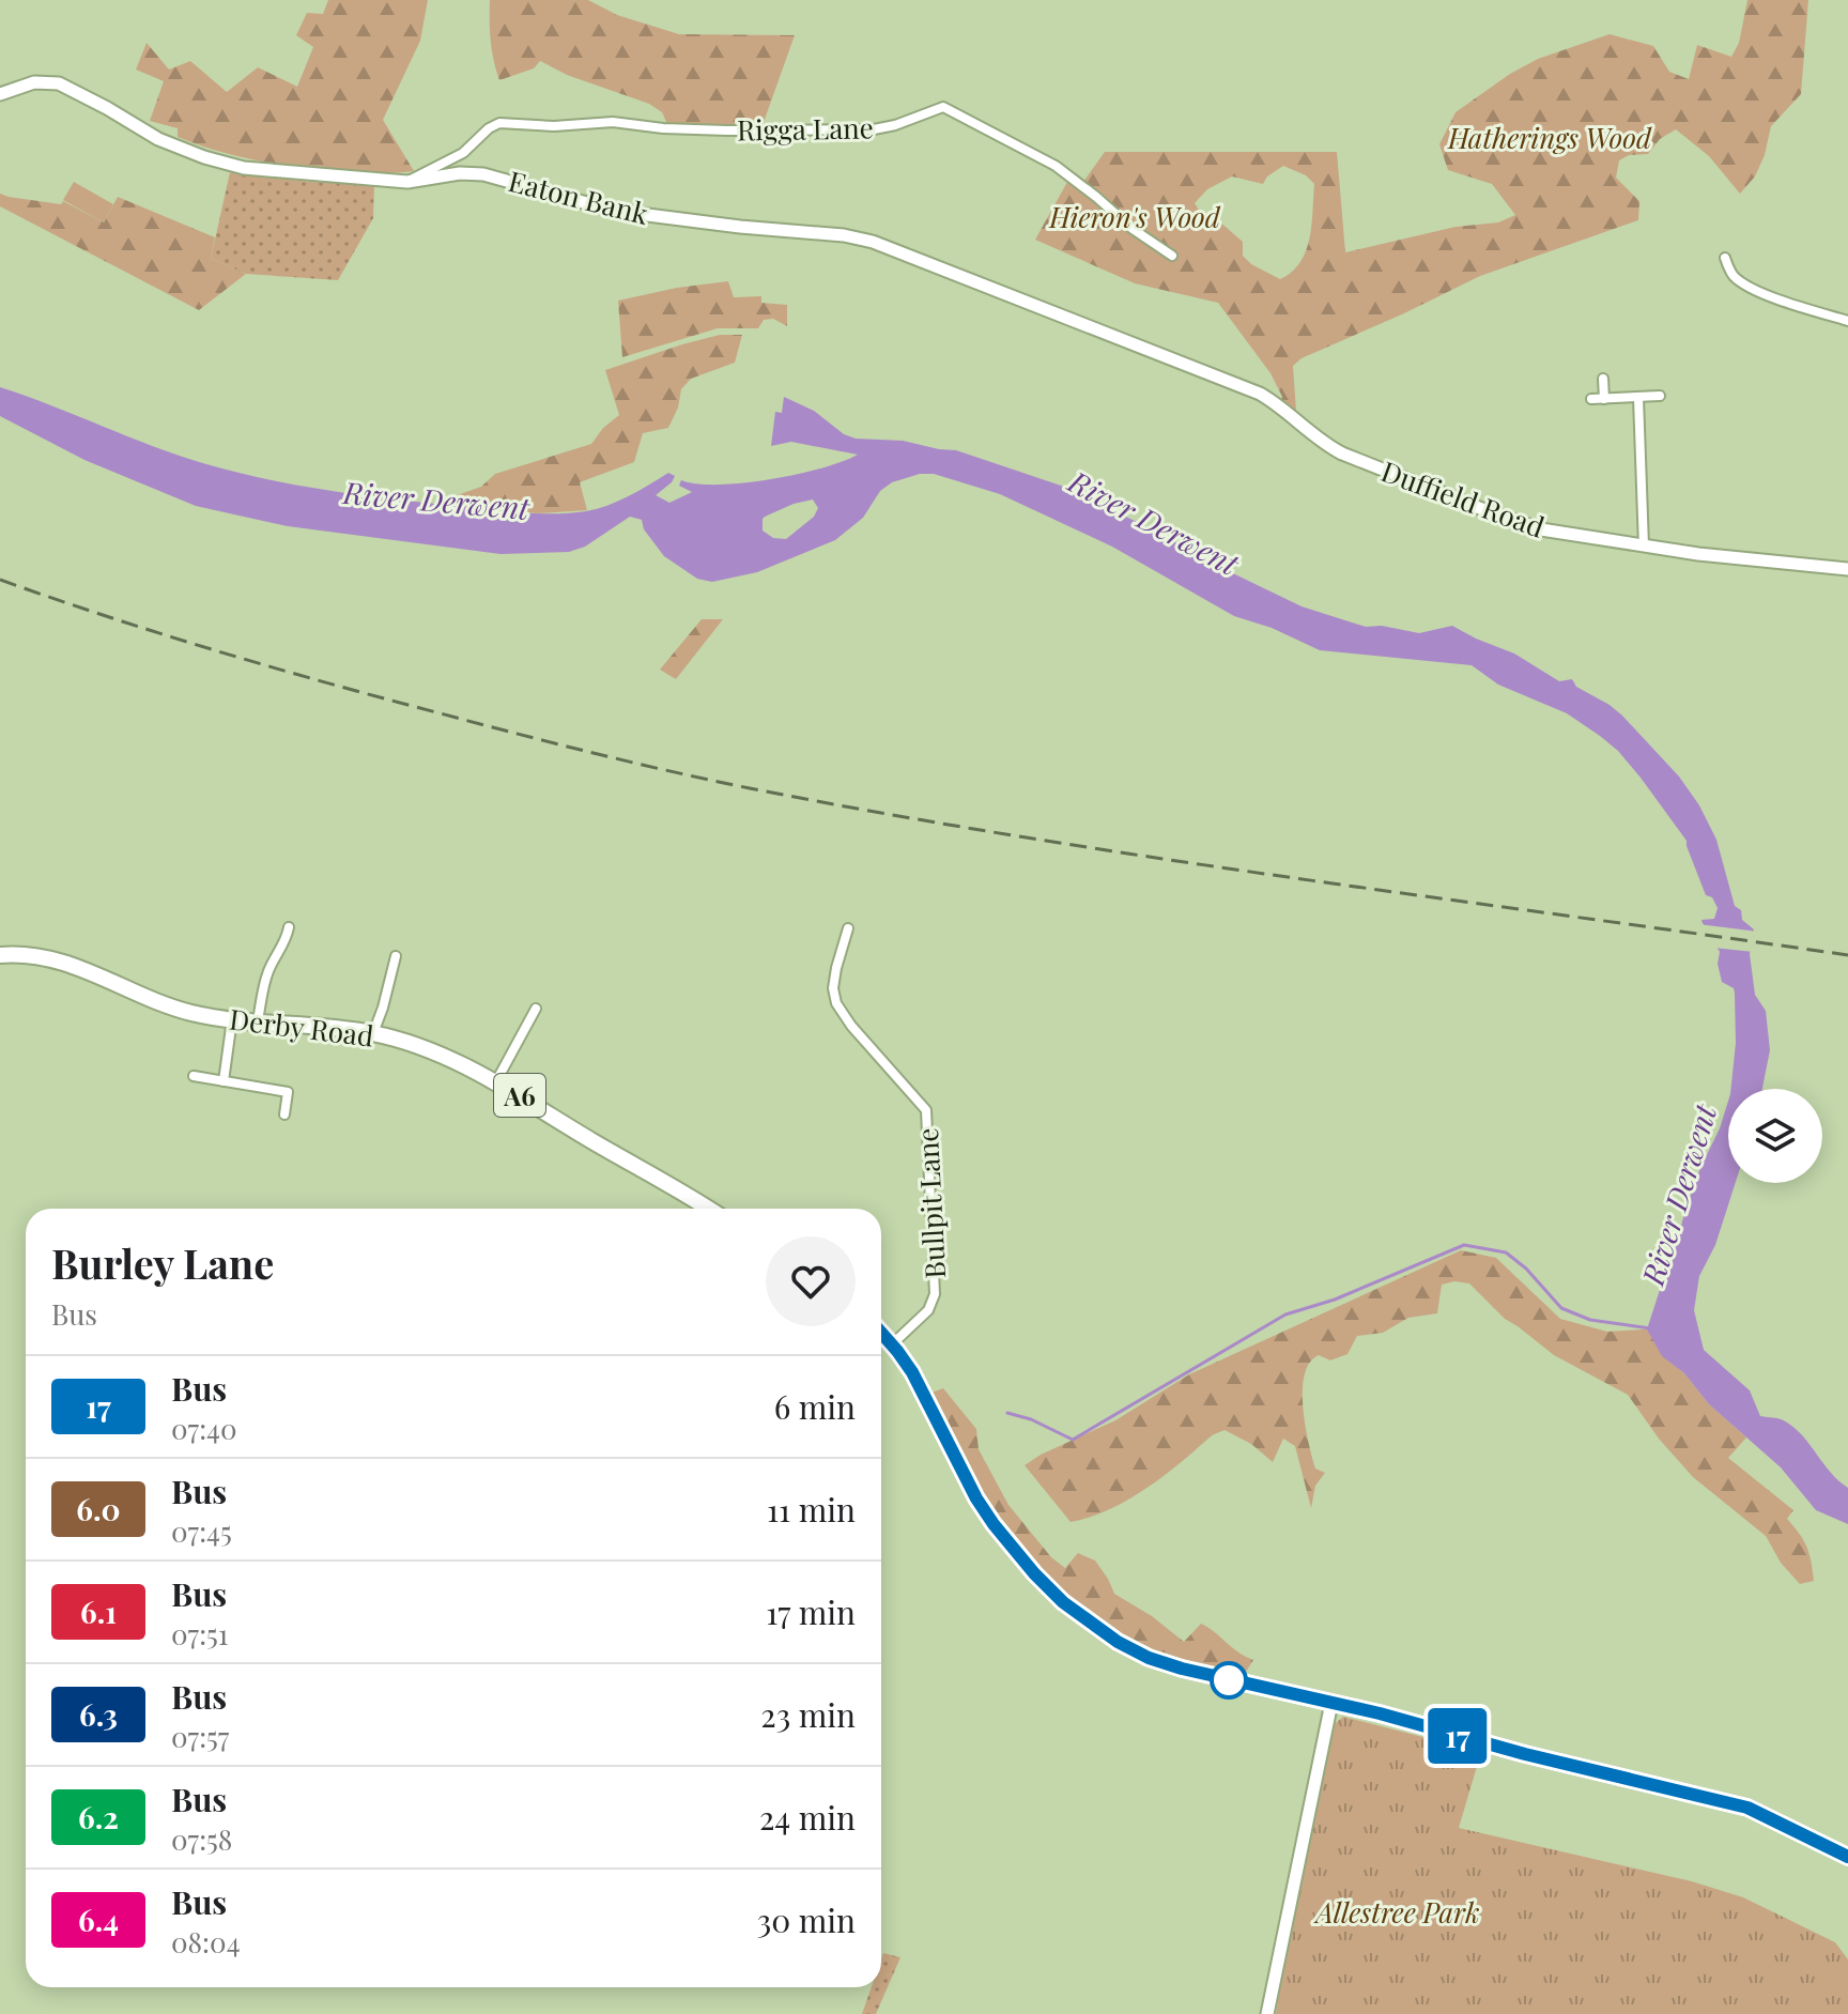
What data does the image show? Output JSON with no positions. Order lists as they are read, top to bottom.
{
  "streets": {
    "highway": ["Derby Road", "A6"],
    "street": [
      "Rigga Lane",
      "Eaton Bank",
      "Duffield Road",
      "Bullpit Lane"
    ]
  },
  "crossings": [
    ["Rigga Lane", "Eaton Bank"],
    ["Eaton Bank", "Duffield Road"]
  ],
  "water": ["River Derwent"],
  "parks": ["Hatherings Wood", "Hieron's Wood", "Allestree Park"],
  "lines": ["bus line 17"],
  "page": {
    "on_map": "17",
    "heading": ["Burley Lane", "Bus"],
    "list": [
      {
        "mark": "17",
        "name": "Bus",
        "note": "07:40",
        "value": "6 min"
      },
      {
        "mark": "6.0",
        "name": "Bus",
        "note": "07:45",
        "value": "11 min"
      },
      {
        "mark": "6.1",
        "name": "Bus",
        "note": "07:51",
        "value": "17 min"
      },
      {
        "mark": "6.3",
        "name": "Bus",
        "note": "07:57",
        "value": "23 min"
      },
      {
        "mark": "6.2",
        "name": "Bus",
        "note": "07:58",
        "value": "24 min"
      },
      {
        "mark": "6.4",
        "name": "Bus",
        "note": "08:04",
        "value": "30 min"
      }
    ]
  }
}
